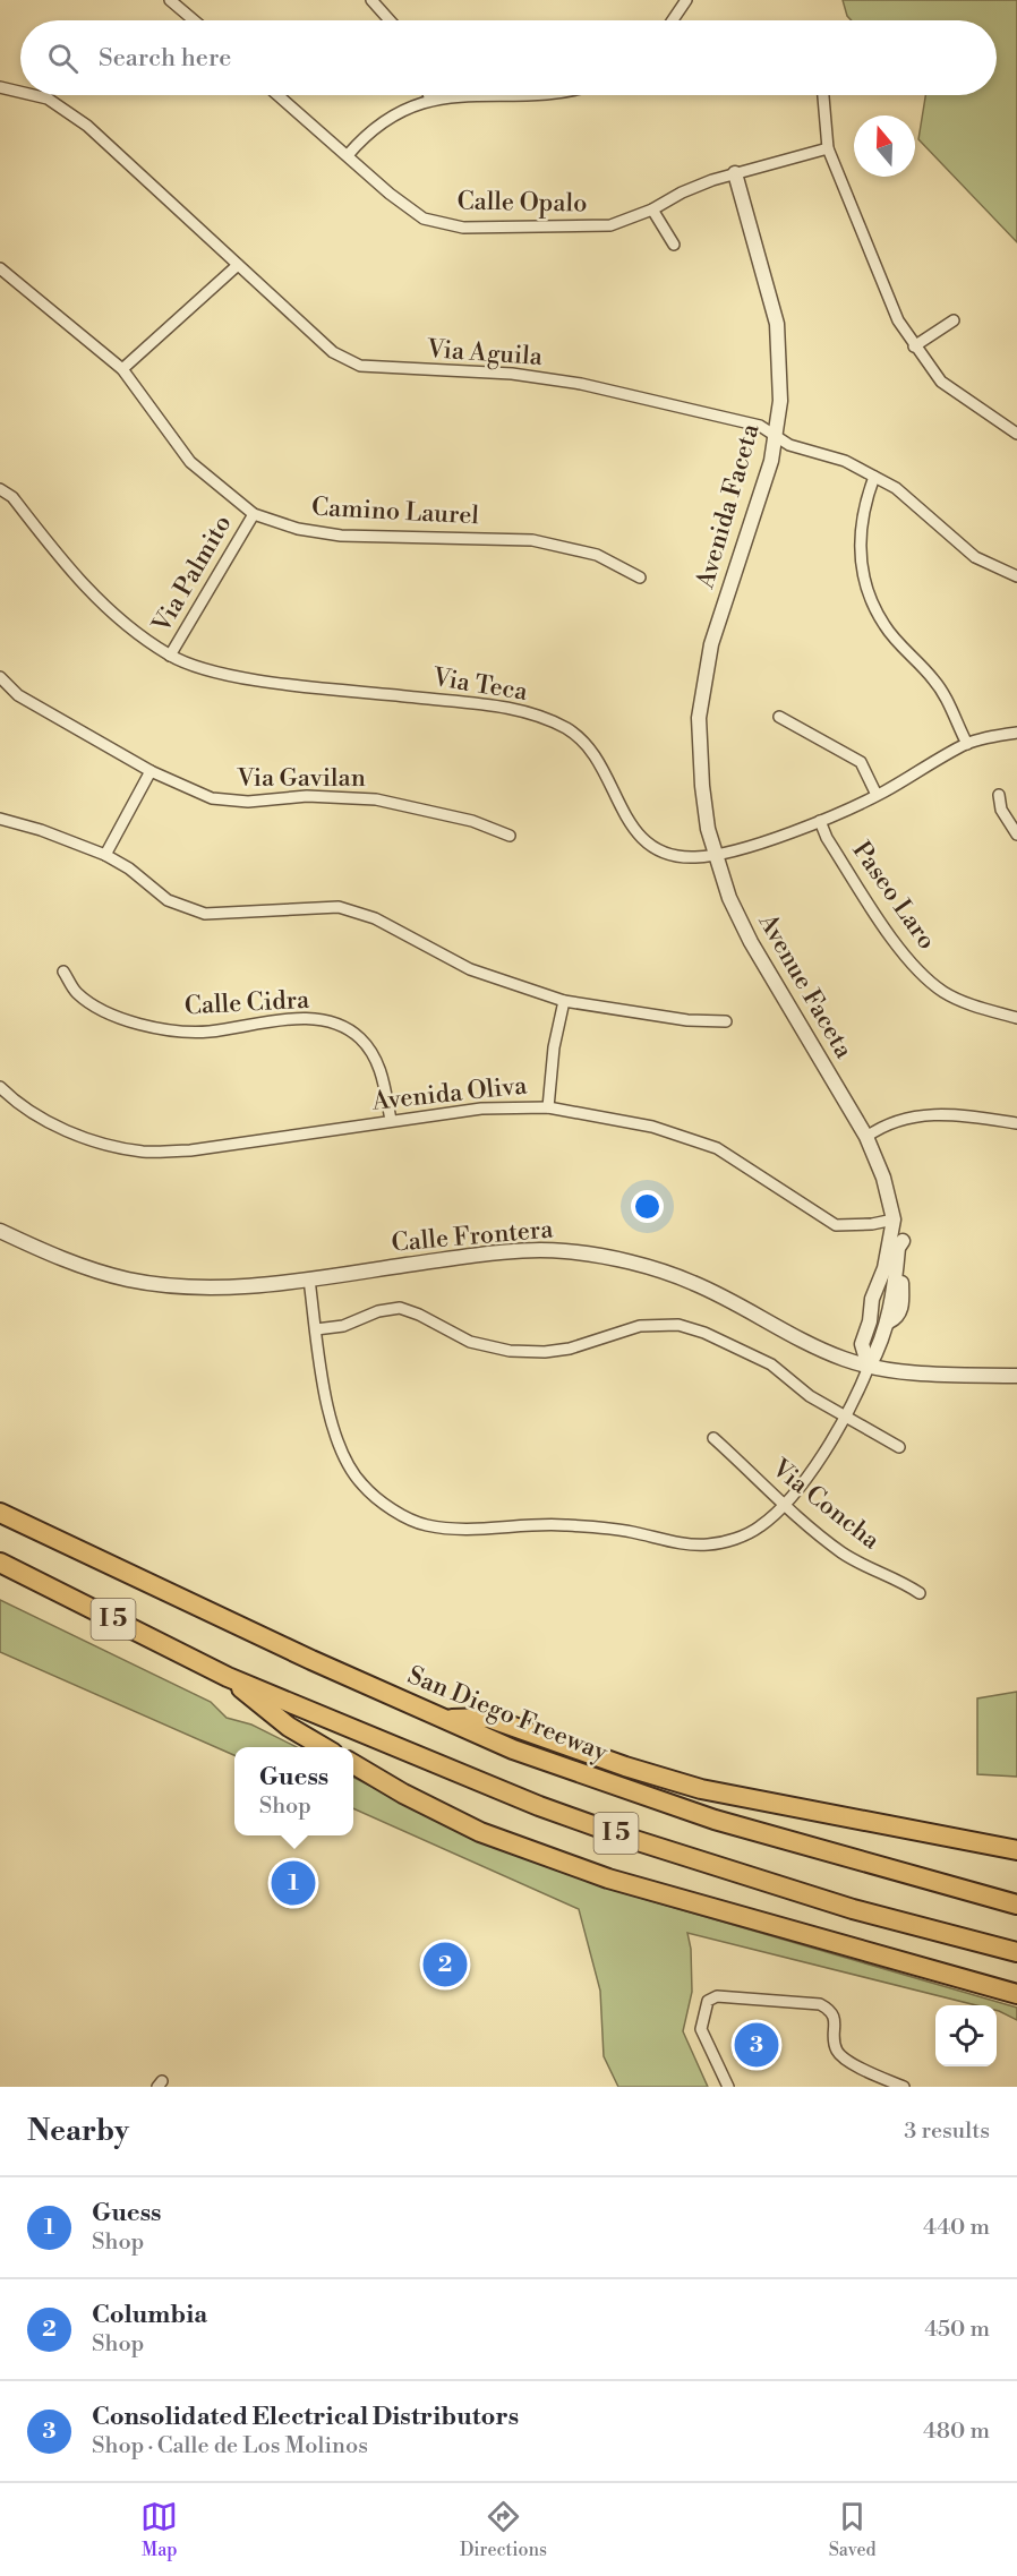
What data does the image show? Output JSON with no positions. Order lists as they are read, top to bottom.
{
  "streets": {
    "highway": ["I 5", "San Diego Freeway"],
    "street": [
      "Calle Opalo",
      "Via Aguila",
      "Avenida Faceta",
      "Camino Laurel",
      "Via Palmito",
      "Via Teca",
      "Via Gavilan",
      "Paseo Laro",
      "Avenue Faceta",
      "Calle Cidra",
      "Avenida Oliva",
      "Calle Frontera",
      "Via Concha"
    ]
  },
  "crossings": [
    ["Calle Opalo", "Avenida Faceta"],
    ["Via Aguila", "Avenida Faceta"],
    ["Avenida Faceta", "Via Teca"],
    ["Avenida Faceta", "Avenue Faceta"],
    ["Camino Laurel", "Via Palmito"],
    ["Via Palmito", "Via Teca"],
    ["Via Teca", "Paseo Laro"],
    ["Via Teca", "Avenue Faceta"],
    ["Calle Cidra", "Avenida Oliva"]
  ],
  "north": "top",
  "page": {
    "search": "Search here",
    "popup": ["Guess", "Shop"],
    "pins": ["1", "2", "3"],
    "heading": ["Nearby", "3 results"],
    "list": [
      {
        "mark": "1",
        "name": "Guess",
        "note": "Shop",
        "value": "440 m"
      },
      {
        "mark": "2",
        "name": "Columbia",
        "note": "Shop",
        "value": "450 m"
      },
      {
        "mark": "3",
        "name": "Consolidated Electrical Distributors",
        "note": "Shop · Calle de Los Molinos",
        "value": "480 m"
      }
    ],
    "nav": ["Map", "Directions", "Saved"]
  }
}
